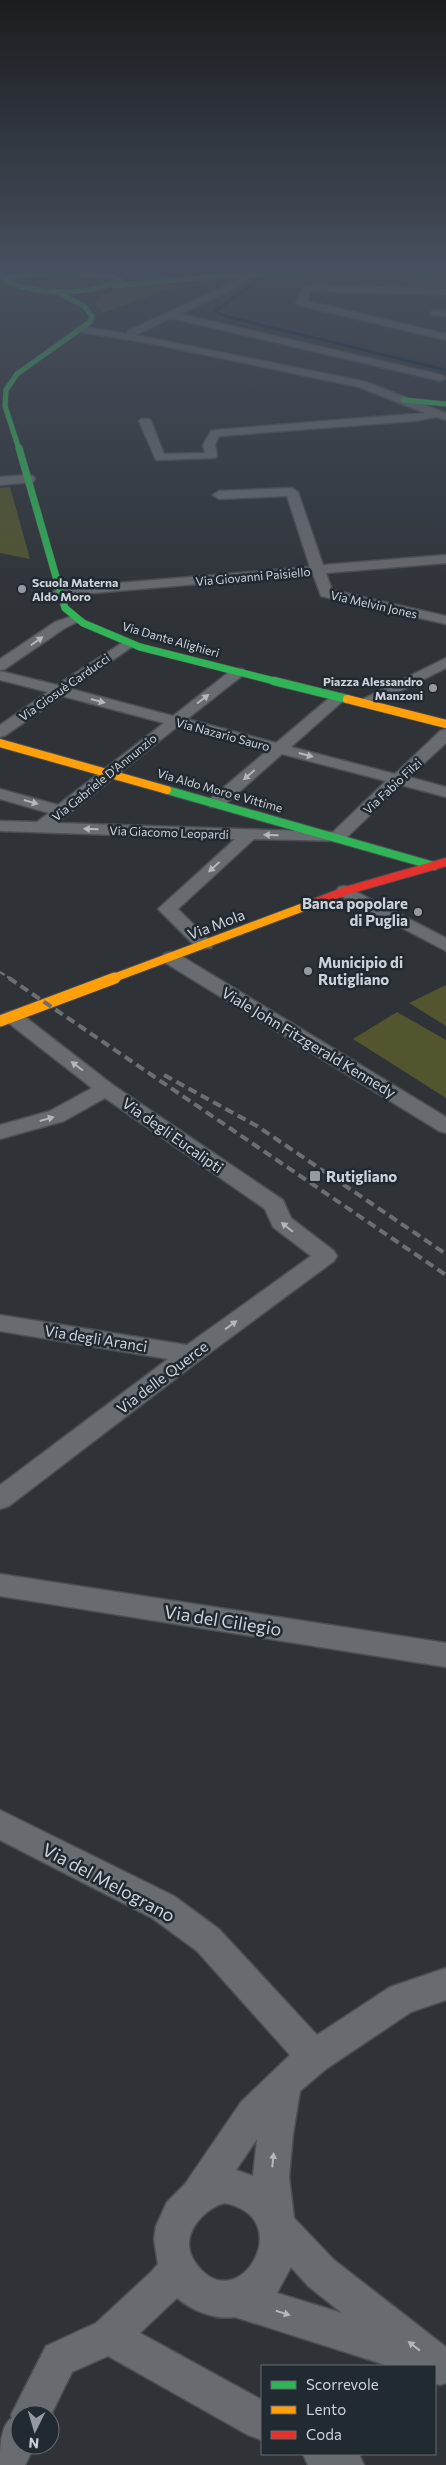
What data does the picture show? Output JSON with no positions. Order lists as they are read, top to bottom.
{
  "streets": {
    "street": [
      "Via Giovanni Paisiello",
      "Via Melvin Jones",
      "Via Dante Alighieri",
      "Via Giosuè Carducci",
      "Via Nazario Sauro",
      "Via Gabriele D'Annunzio",
      "Via Fabio Filzi",
      "Via Aldo Moro e Vittime",
      "Via Giacomo Leopardi",
      "Via Mola",
      "Viale John Fitzgerald Kennedy",
      "Via degli Eucalipti",
      "Via degli Aranci",
      "Via delle Querce",
      "Via del Ciliegio",
      "Via del Melograno"
    ]
  },
  "crossings": [
    ["Via Giovanni Paisiello", "Via Melvin Jones"],
    ["Via Dante Alighieri", "Via Giosuè Carducci"],
    ["Via Dante Alighieri", "Via Gabriele D'Annunzio"],
    ["Via Giosuè Carducci", "Via Nazario Sauro"],
    ["Via Nazario Sauro", "Via Gabriele D'Annunzio"],
    ["Via Nazario Sauro", "Via Fabio Filzi"],
    ["Via Gabriele D'Annunzio", "Via Aldo Moro e Vittime"],
    ["Via Gabriele D'Annunzio", "Via Giacomo Leopardi"],
    ["Via Fabio Filzi", "Via Aldo Moro e Vittime"],
    ["Via Fabio Filzi", "Via Giacomo Leopardi"],
    ["Via Aldo Moro e Vittime", "Via Giacomo Leopardi"],
    ["Via Aldo Moro e Vittime", "Via Mola"],
    ["Via Mola", "Viale John Fitzgerald Kennedy"],
    ["Via Mola", "Via degli Eucalipti"],
    ["Via degli Eucalipti", "Via delle Querce"],
    ["Via degli Aranci", "Via delle Querce"]
  ],
  "one_way": [
    "Via Nazario Sauro",
    "Via Giacomo Leopardi",
    "Via degli Eucalipti",
    "Via delle Querce"
  ],
  "places": {
    "other": [
      "Scuola Materna Aldo Moro",
      "Piazza Alessandro Manzoni",
      "Banca popolare di Puglia",
      "Municipio di Rutigliano"
    ],
    "transit": ["Rutigliano"]
  },
  "legend": ["Scorrevole", "Lento", "Coda"],
  "north": "bottom"
}
